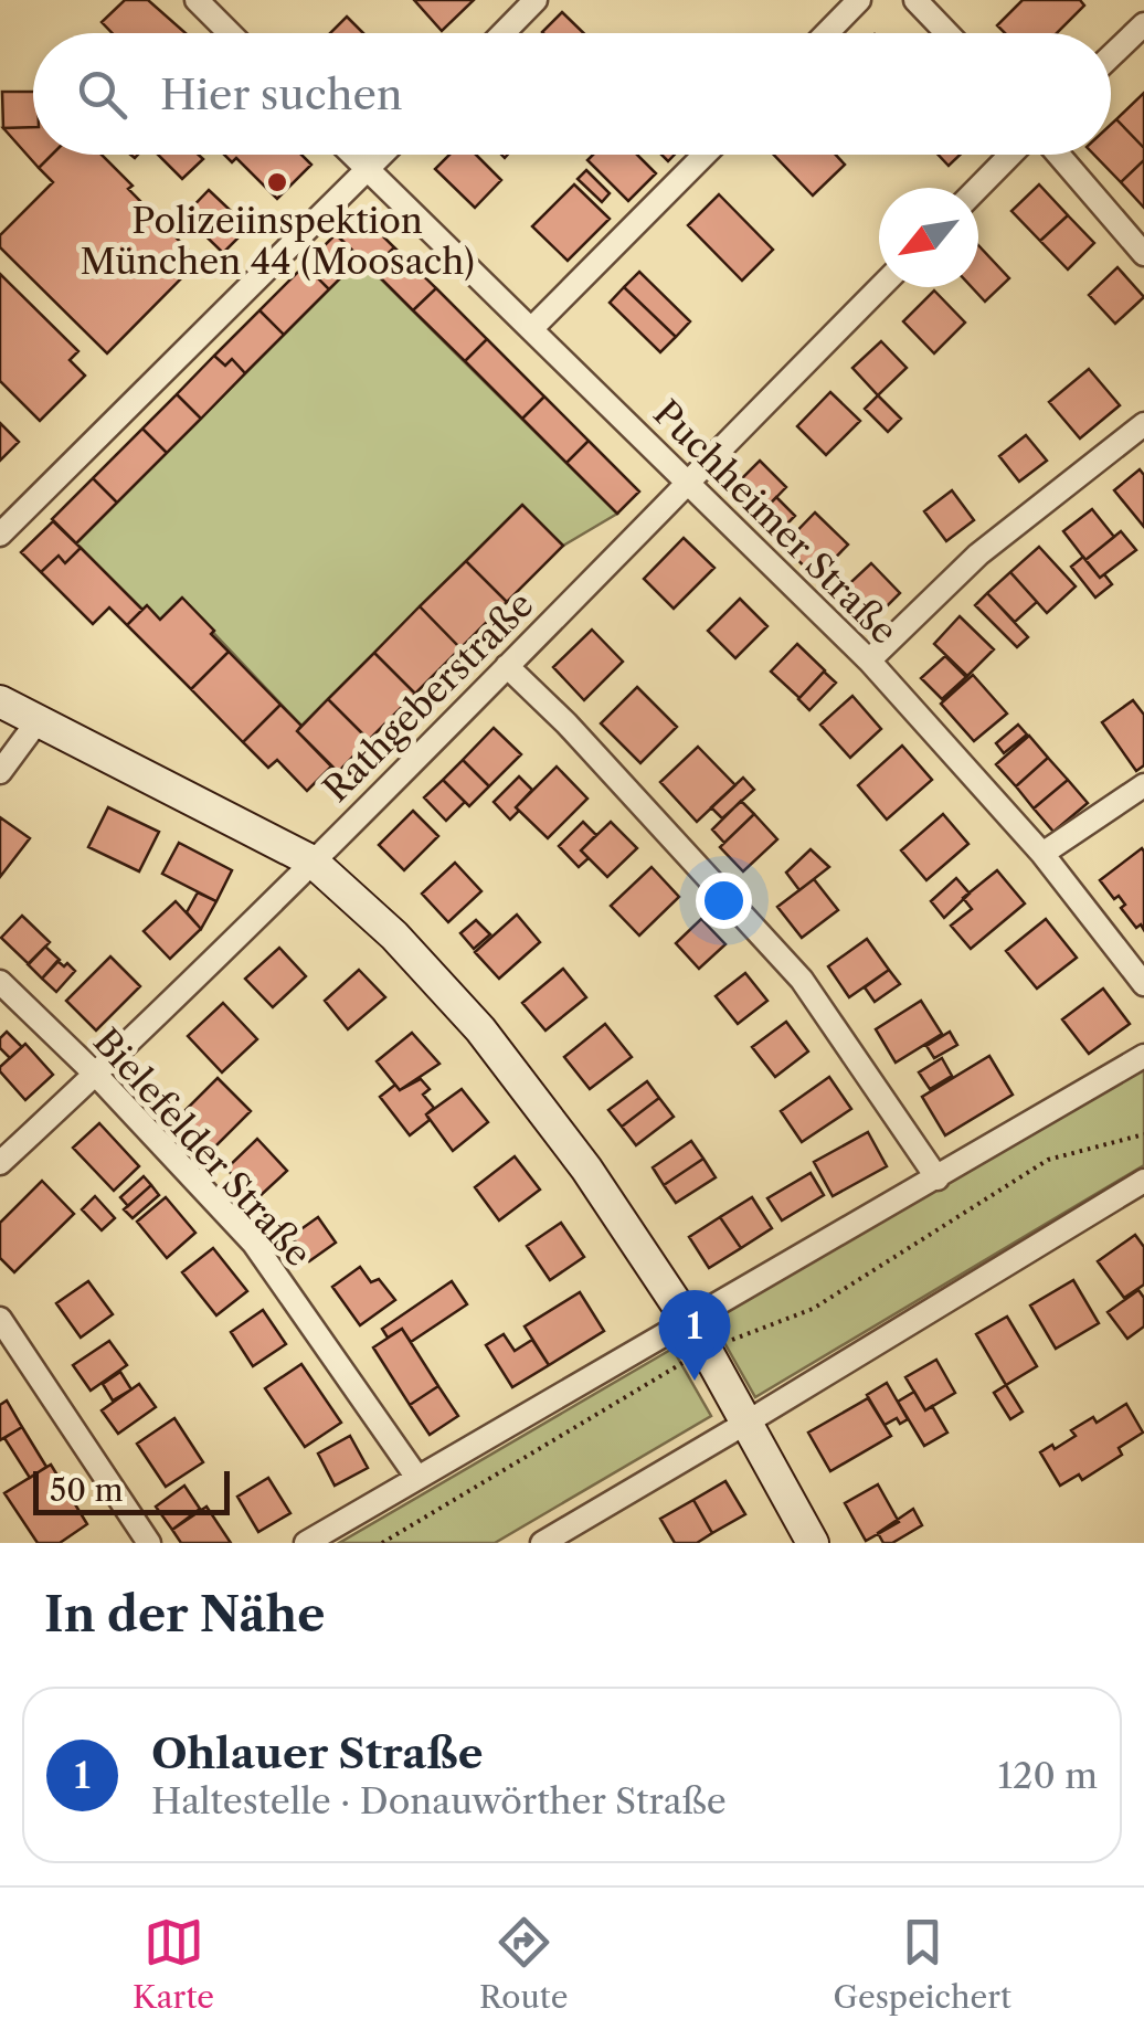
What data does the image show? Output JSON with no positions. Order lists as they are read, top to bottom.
{
  "streets": {
    "street": ["Puchheimer Straße", "Rathgeberstraße", "Bielefelder Straße"]
  },
  "crossings": [
    ["Puchheimer Straße", "Rathgeberstraße"],
    ["Rathgeberstraße", "Bielefelder Straße"]
  ],
  "places": ["Polizeiinspektion München 44 (Moosach)"],
  "scale_bar": "50 m",
  "north": "bottom left",
  "page": {
    "search": "Hier suchen",
    "pins": "1",
    "scale": "50 m",
    "heading": "In der Nähe",
    "list": [
      {
        "mark": "1",
        "name": "Ohlauer Straße",
        "note": "Haltestelle · Donauwörther Straße",
        "value": "120 m"
      }
    ],
    "nav": ["Karte", "Route", "Gespeichert"]
  }
}
